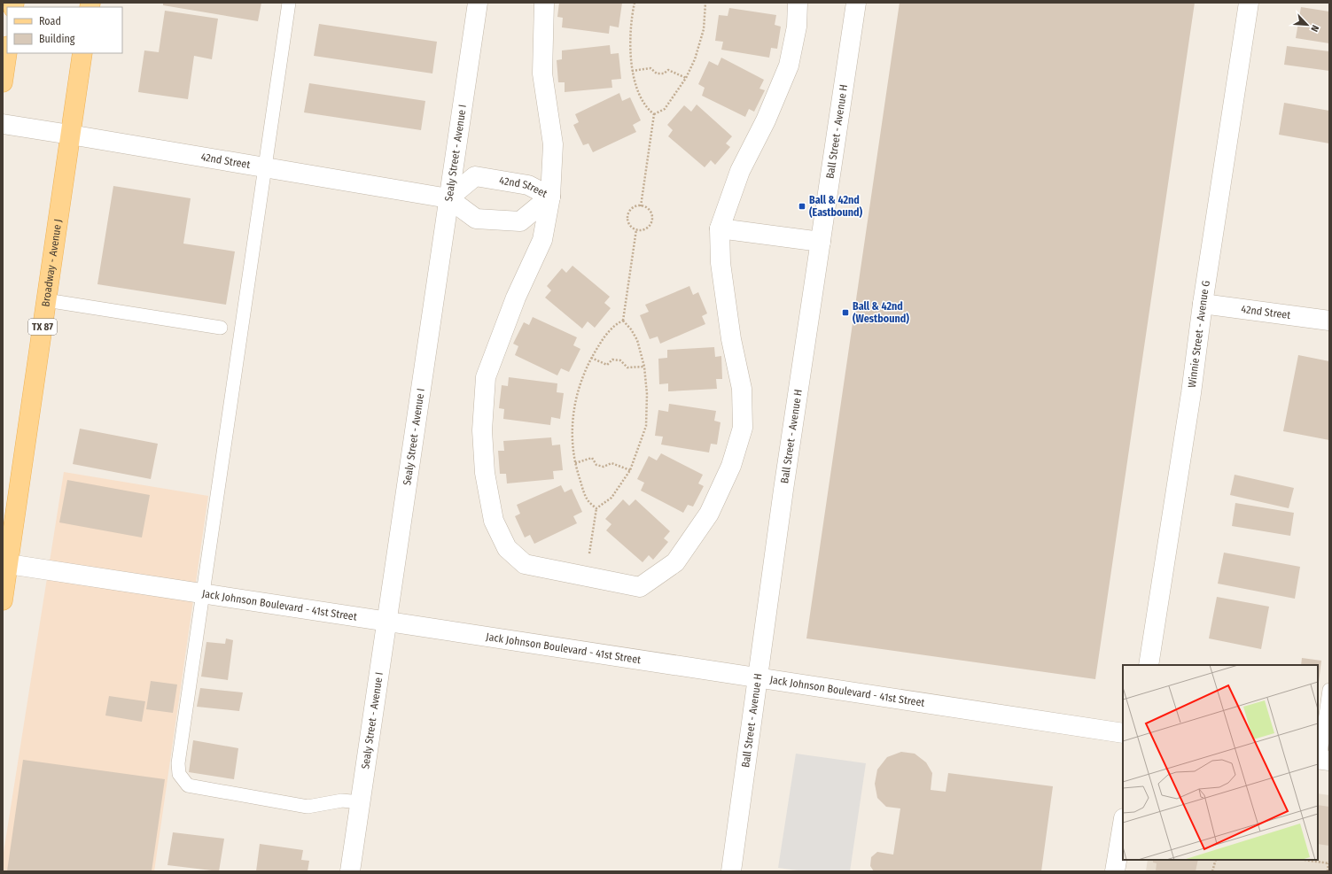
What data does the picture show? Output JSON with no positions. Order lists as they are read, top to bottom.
{
  "streets": {
    "main road": ["Broadway - Avenue J", "TX 87"],
    "street": [
      "Ball Street - Avenue H",
      "Sealy Street - Avenue I",
      "42nd Street",
      "Winnie Street - Avenue G",
      "Jack Johnson Boulevard - 41st Street"
    ]
  },
  "crossings": [
    ["Ball Street - Avenue H", "Jack Johnson Boulevard - 41st Street"],
    ["Sealy Street - Avenue I", "42nd Street"],
    ["Sealy Street - Avenue I", "Jack Johnson Boulevard - 41st Street"],
    ["42nd Street", "Broadway - Avenue J"],
    ["42nd Street", "Winnie Street - Avenue G"],
    ["Broadway - Avenue J", "Jack Johnson Boulevard - 41st Street"]
  ],
  "places": {
    "transit": ["Ball & 42nd (Eastbound)", "Ball & 42nd (Westbound)"]
  },
  "legend": ["Road", "Building"],
  "north": "bottom right"
}
